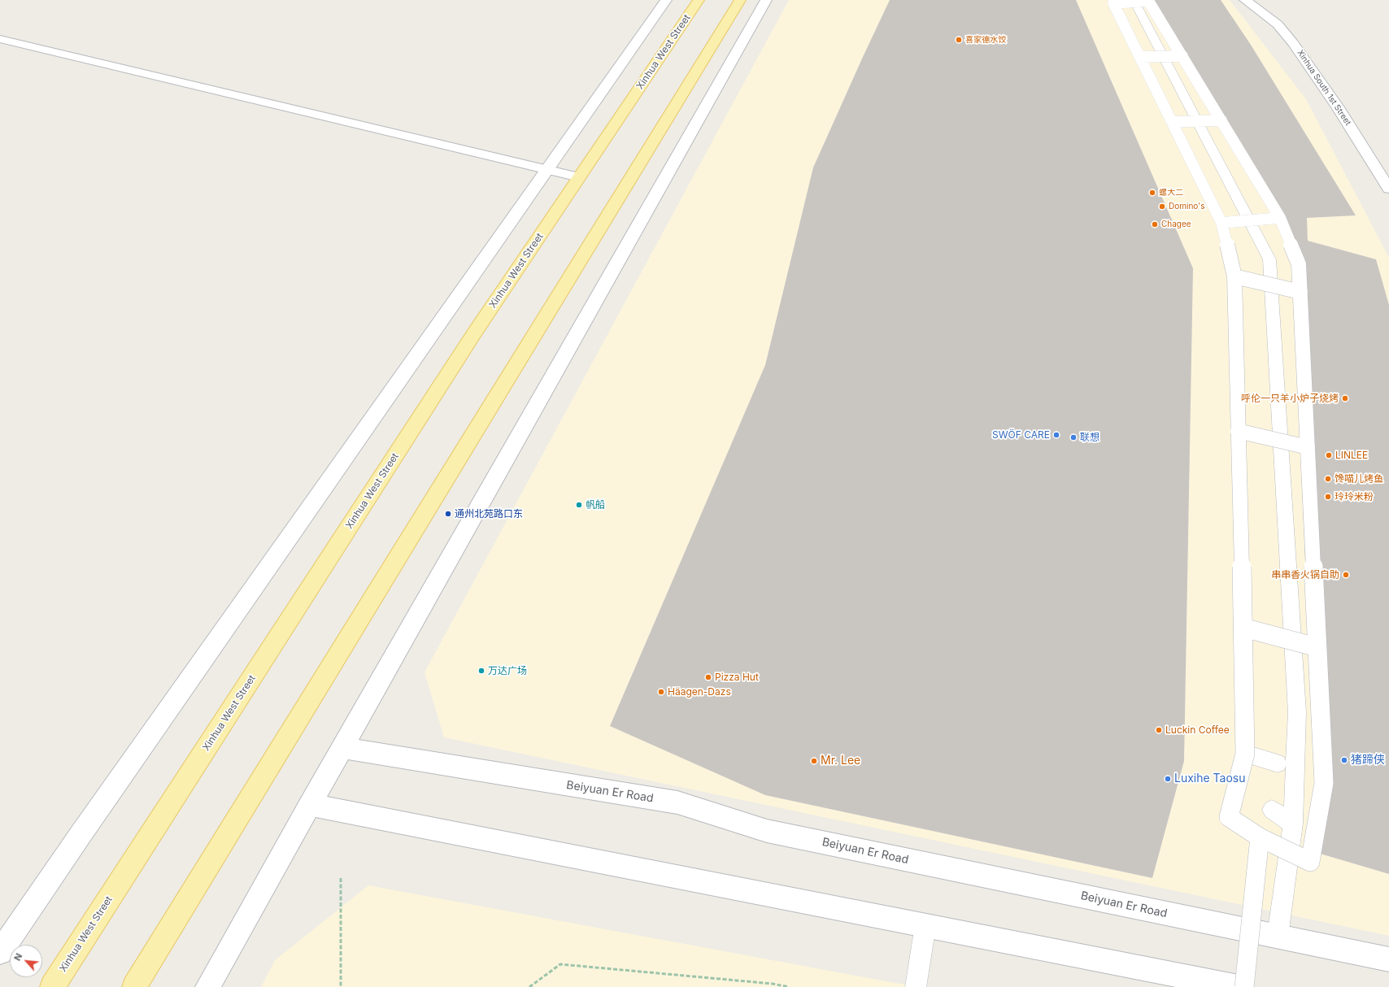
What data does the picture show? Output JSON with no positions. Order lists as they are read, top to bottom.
{
  "streets": {
    "main road": ["Xinhua West Street"],
    "street": ["Xinhua South 1st Street", "Beiyuan Er Road"]
  },
  "places": [
    "喜家德水饺",
    "螺大二",
    "Domino's",
    "Chagee",
    "呼伦一只羊小炉子烧烤",
    "SWÖF CARE",
    "联想",
    "LINLEE",
    "馋喵儿烤鱼",
    "玲玲米粉",
    "帆船",
    "通州北苑路口东",
    "串串香火锅自助",
    "万达广场",
    "Pizza Hut",
    "Häagen-Dazs",
    "Luckin Coffee",
    "猪蹄侠",
    "Mr. Lee",
    "Luxihe Taosu"
  ],
  "north": "top left"
}
